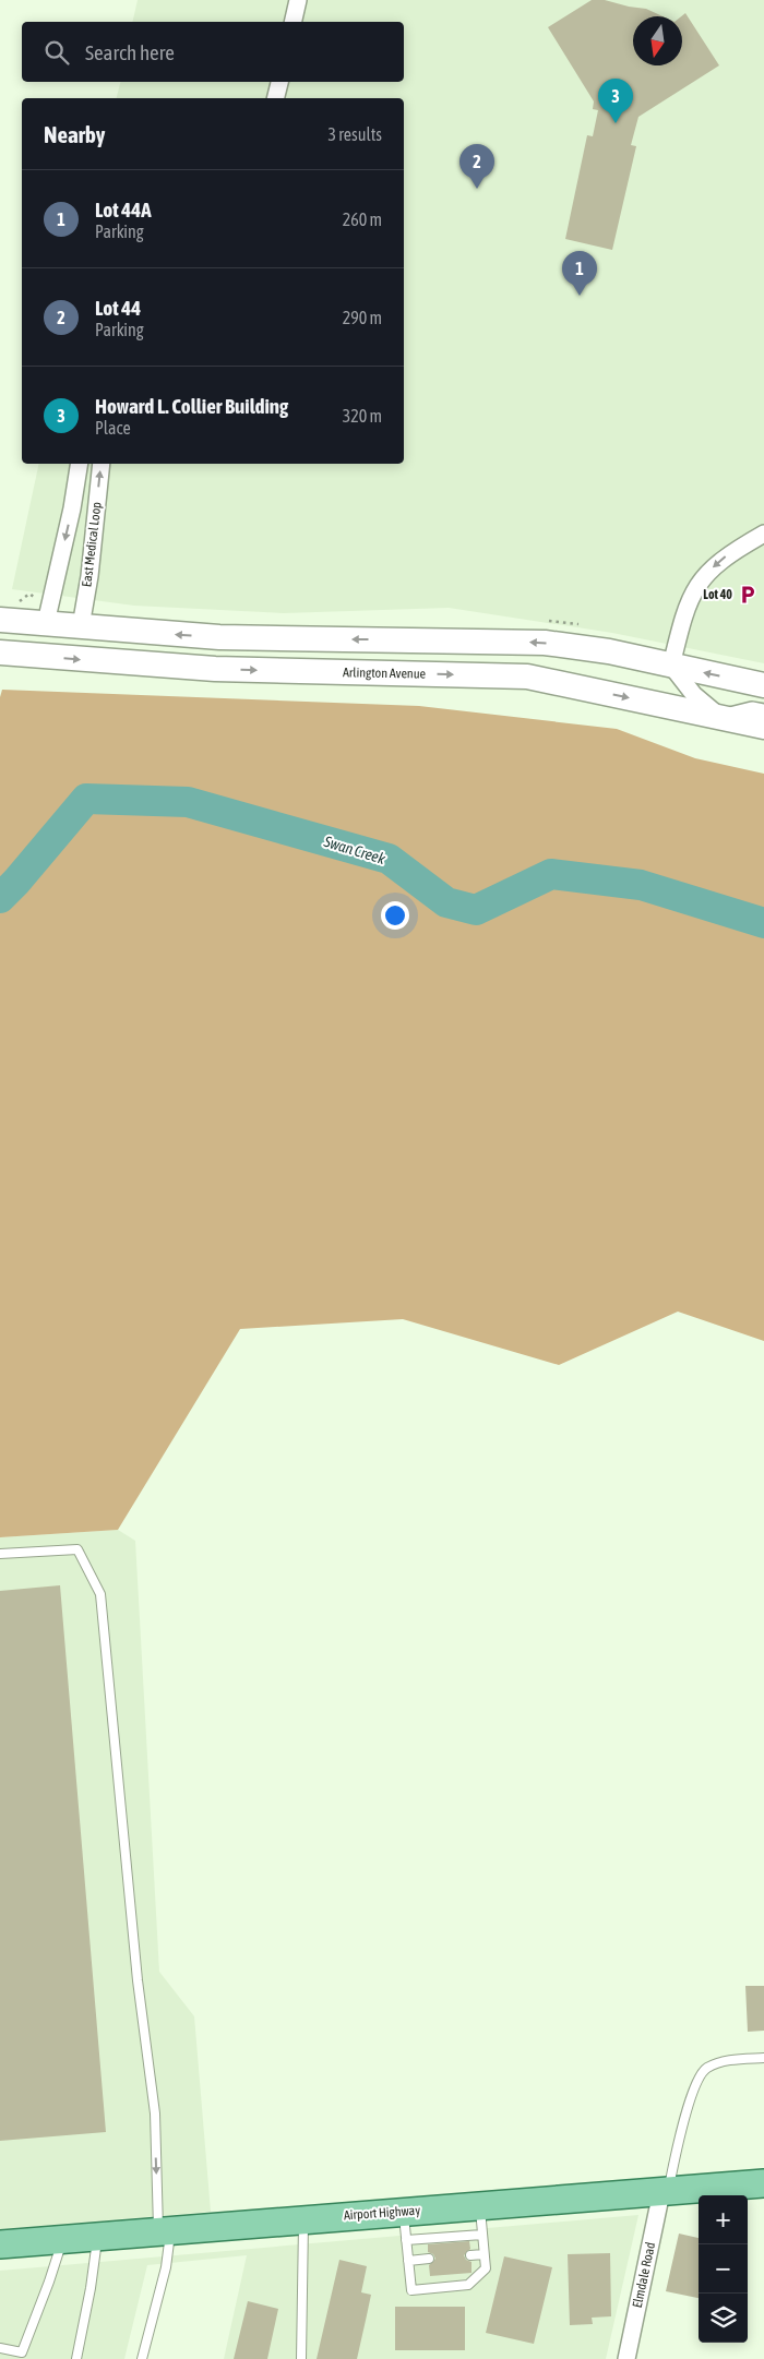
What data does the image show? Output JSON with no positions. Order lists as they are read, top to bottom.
{
  "streets": {
    "main road": ["Airport Highway"],
    "street": ["East Medical Loop", "Arlington Avenue", "Elmdale Road"]
  },
  "crossings": [
    ["Airport Highway", "Elmdale Road"]
  ],
  "water": ["Swan Creek"],
  "places": {
    "parking": ["Lot 40"]
  },
  "north": "bottom",
  "page": {
    "search": "Search here",
    "pins": ["3", "2", "1"],
    "heading": ["Nearby", "3 results"],
    "list": [
      {
        "mark": "1",
        "name": "Lot 44A",
        "note": "Parking",
        "value": "260 m"
      },
      {
        "mark": "2",
        "name": "Lot 44",
        "note": "Parking",
        "value": "290 m"
      },
      {
        "mark": "3",
        "name": "Howard L. Collier Building",
        "note": "Place",
        "value": "320 m"
      }
    ],
    "map_buttons": ["+", "−"]
  }
}
